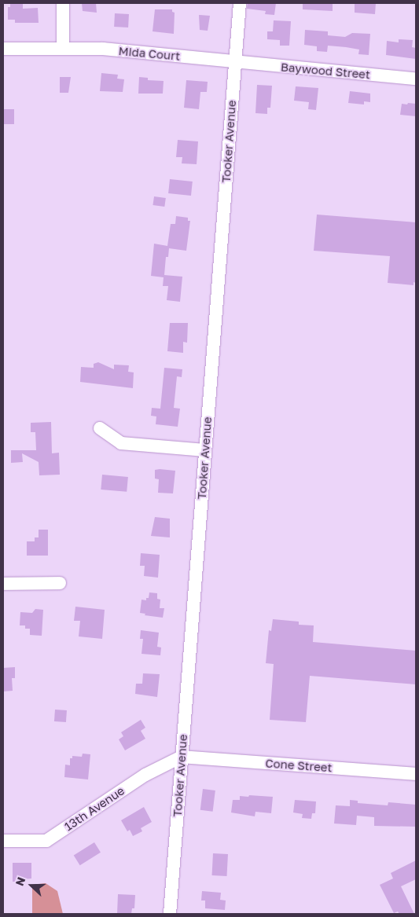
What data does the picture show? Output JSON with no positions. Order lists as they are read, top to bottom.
{
  "streets": {
    "street": [
      "Mida Court",
      "Baywood Street",
      "Tooker Avenue",
      "Cone Street",
      "13th Avenue"
    ]
  },
  "crossings": [
    ["Mida Court", "Baywood Street"],
    ["Mida Court", "Tooker Avenue"],
    ["Baywood Street", "Tooker Avenue"],
    ["Tooker Avenue", "Cone Street"],
    ["Tooker Avenue", "13th Avenue"],
    ["Cone Street", "13th Avenue"]
  ],
  "north": "left"
}
